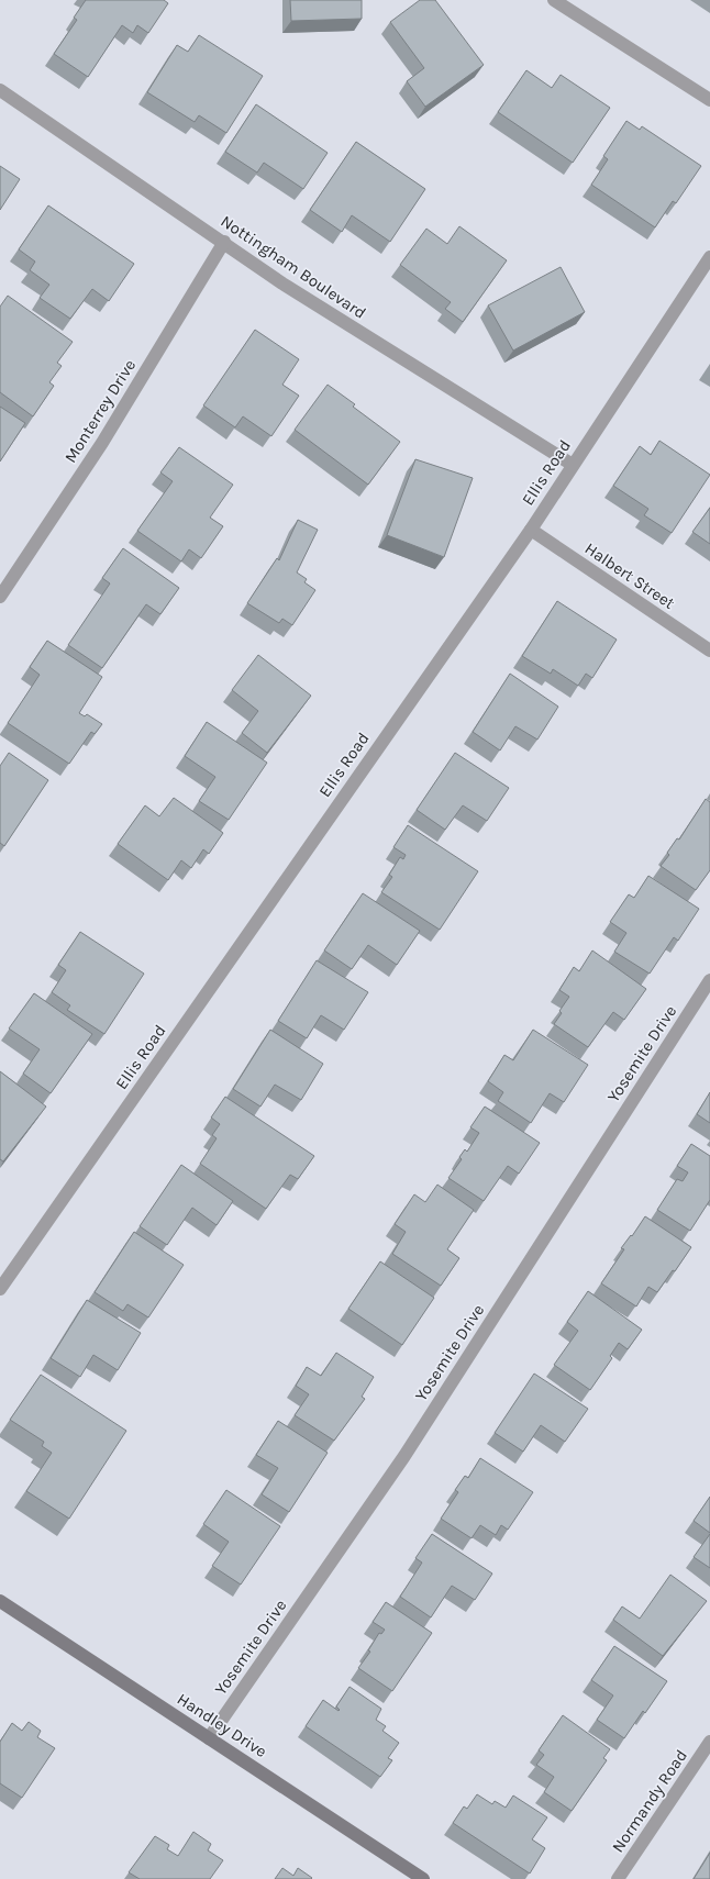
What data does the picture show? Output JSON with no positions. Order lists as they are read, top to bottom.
{
  "streets": {
    "street": [
      "Nottingham Boulevard",
      "Monterrey Drive",
      "Ellis Road",
      "Halbert Street",
      "Yosemite Drive",
      "Handley Drive",
      "Normandy Road"
    ]
  },
  "crossings": [
    ["Nottingham Boulevard", "Monterrey Drive"],
    ["Nottingham Boulevard", "Ellis Road"],
    ["Ellis Road", "Halbert Street"],
    ["Yosemite Drive", "Handley Drive"]
  ]
}
